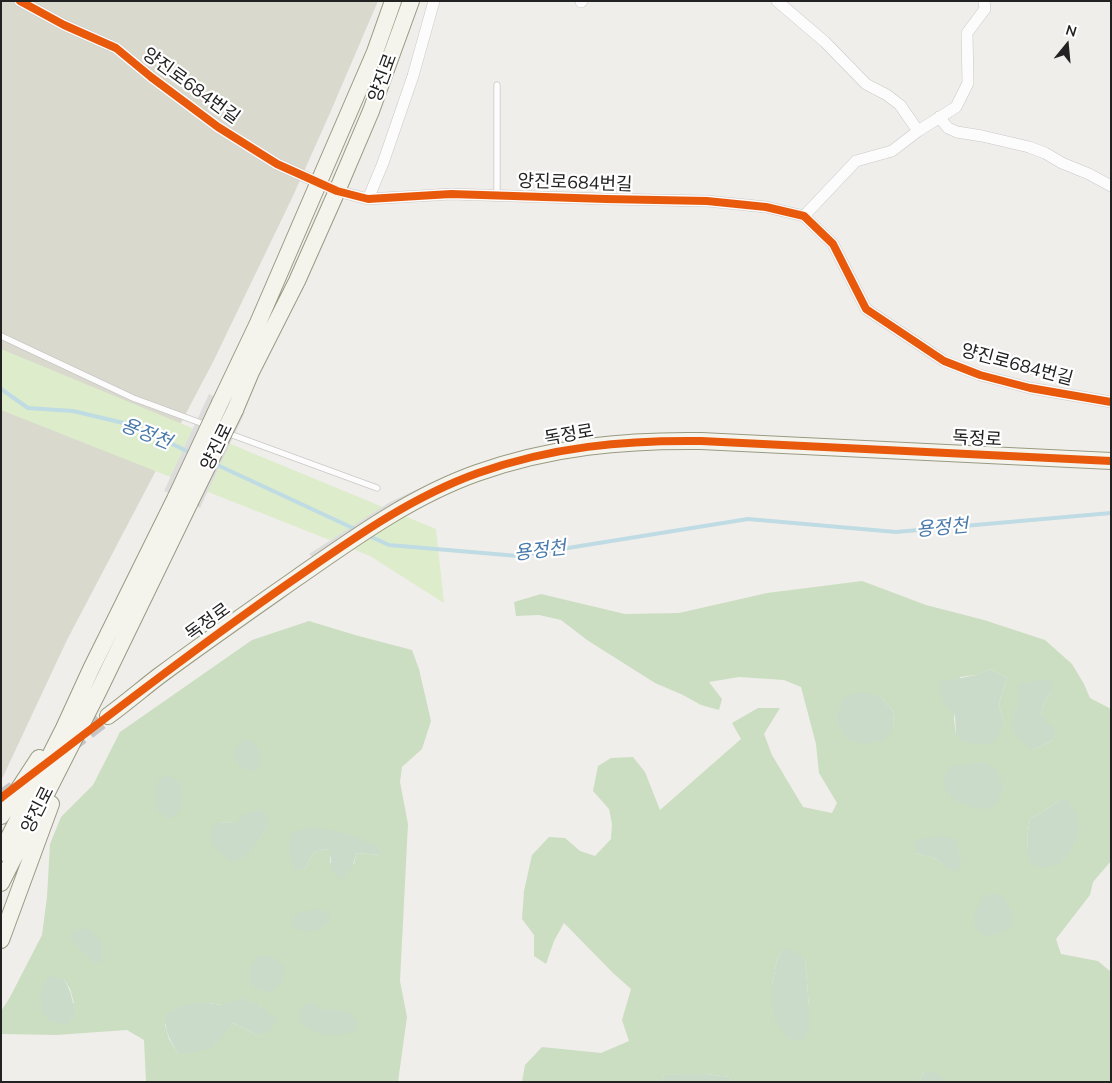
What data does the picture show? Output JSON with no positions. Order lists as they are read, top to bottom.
{
  "streets": {
    "main road": ["양진로", "독정로"],
    "street": ["양진로684번길"]
  },
  "crossings": [
    ["양진로", "양진로684번길"]
  ],
  "water": ["용정천"],
  "north": "top"
}
